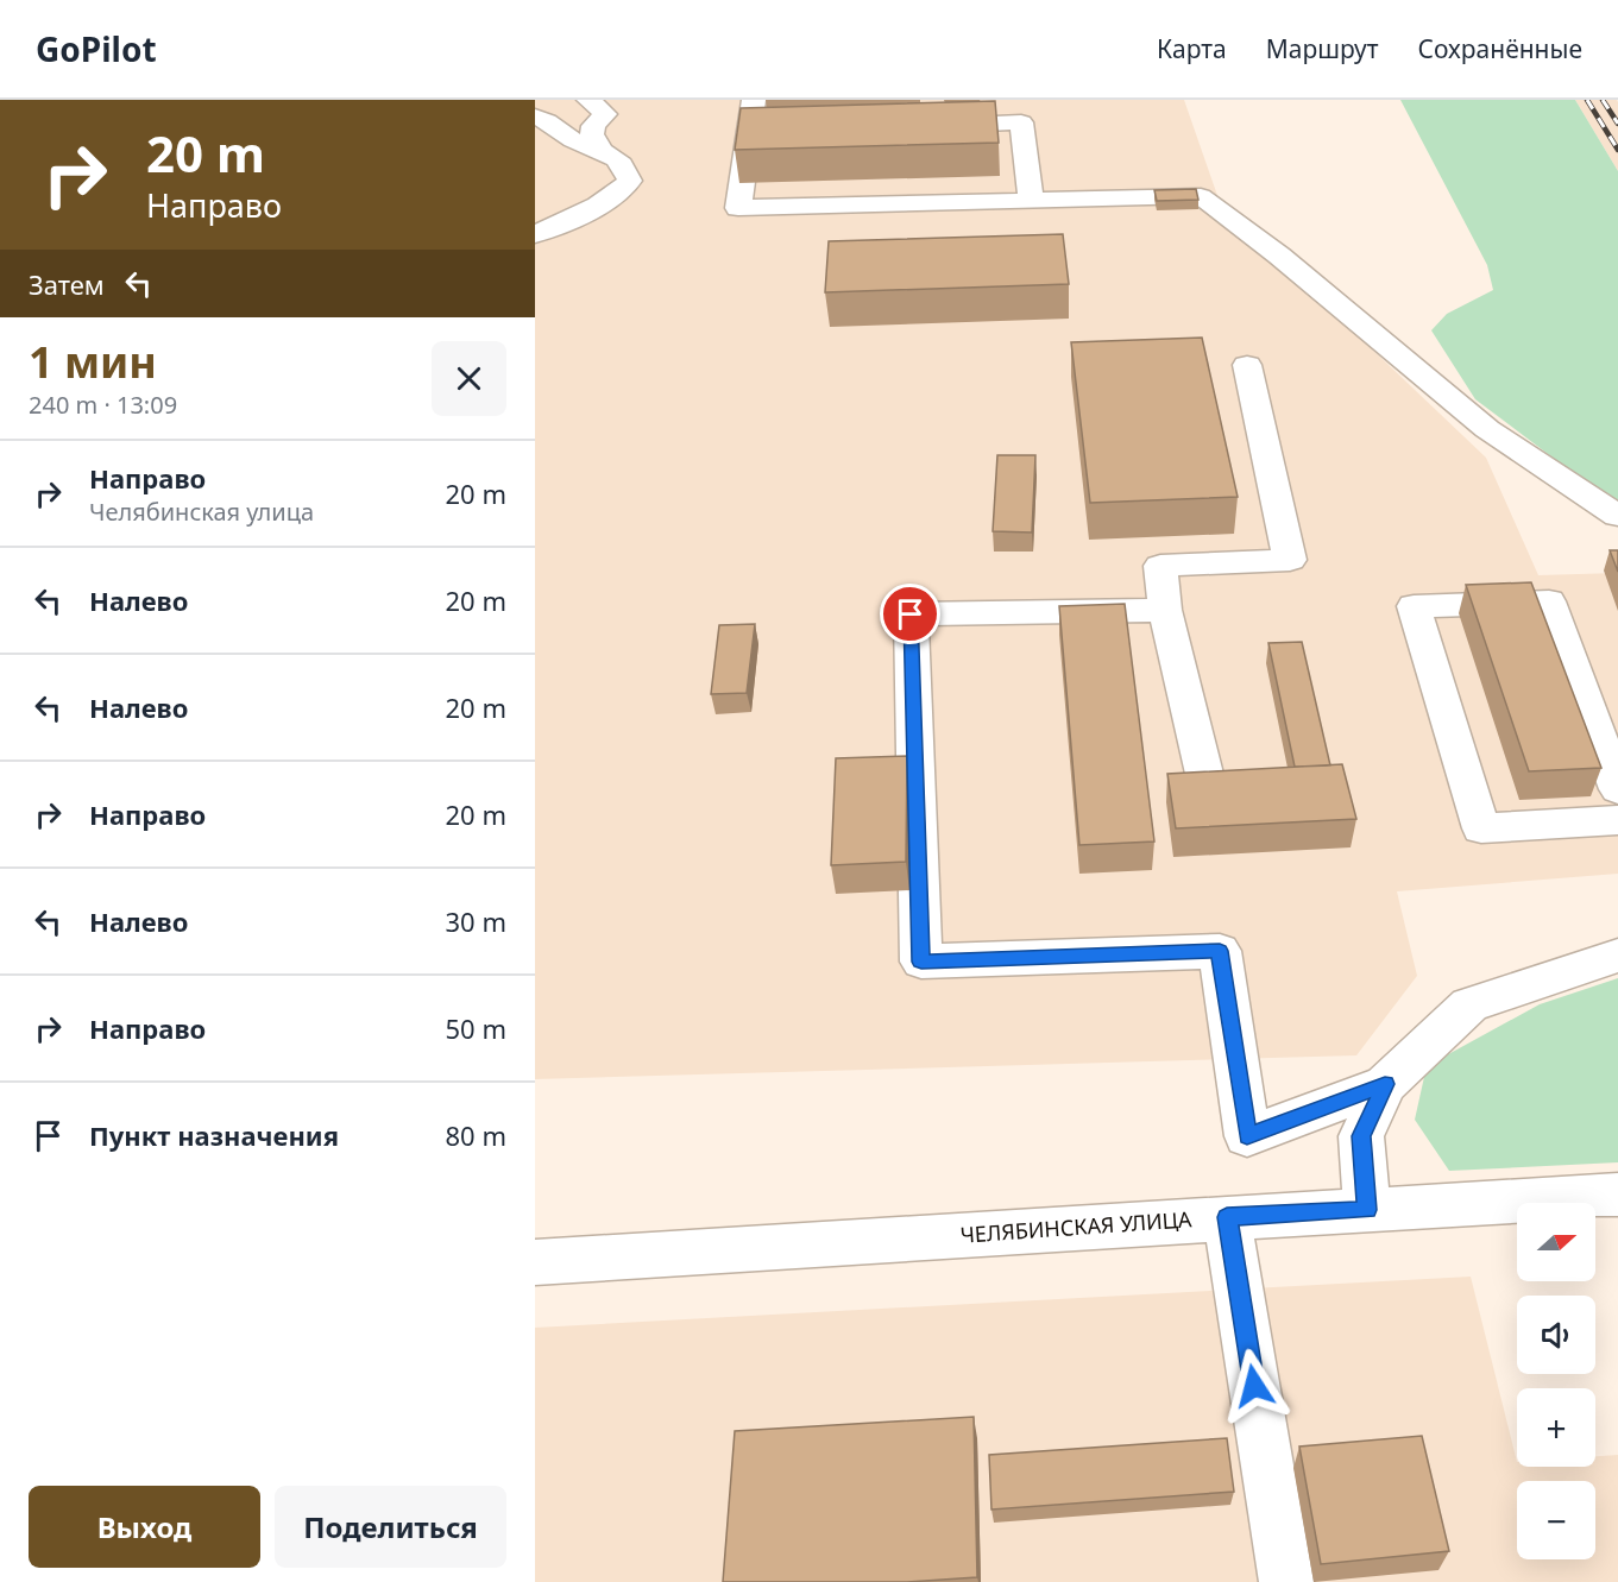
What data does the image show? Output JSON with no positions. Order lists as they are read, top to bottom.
{
  "streets": {
    "street": ["ЧЕЛЯБИНСКАЯ УЛИЦА"]
  },
  "north": "right",
  "page": {
    "header": "GoPilot",
    "nav": ["Карта", "Маршрут", "Сохранённые"],
    "turn": ["20 m", "Направо"],
    "then": "Затем",
    "heading": ["1 мин", "240 m · 13:09"],
    "list": [
      {
        "name": "Направо",
        "note": "Челябинская улица",
        "value": "20 m"
      },
      {
        "name": "Налево",
        "value": "20 m"
      },
      {
        "name": "Налево",
        "value": "20 m"
      },
      {
        "name": "Направо",
        "value": "20 m"
      },
      {
        "name": "Налево",
        "value": "30 m"
      },
      {
        "name": "Направо",
        "value": "50 m"
      },
      {
        "name": "Пункт назначения",
        "value": "80 m"
      }
    ],
    "map_buttons": ["+", "−"],
    "buttons": ["Выход", "Поделиться"]
  }
}
